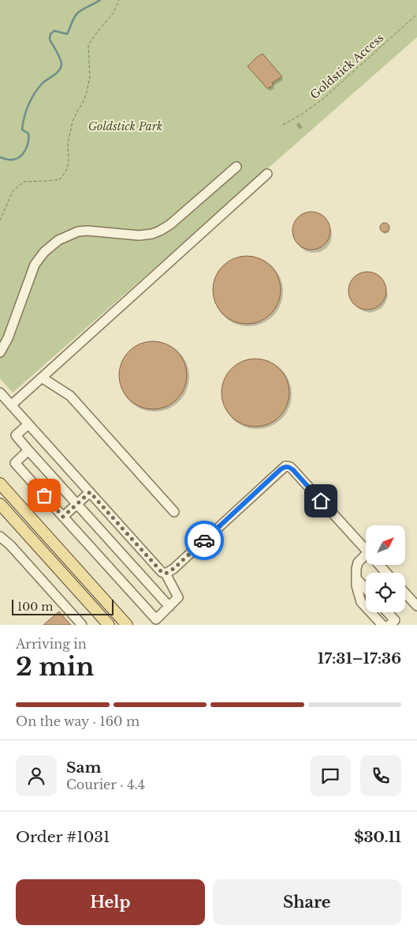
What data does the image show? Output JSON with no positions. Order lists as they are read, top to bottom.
{
  "streets": {
    "path": ["Goldstick Access"]
  },
  "parks": ["Goldstick Park"],
  "scale_bar": "100 m",
  "north": "top right",
  "page": {
    "scale": "100 m",
    "heading": ["2 min", "Arriving in", "17:31–17:36"],
    "panel": [
      "Sam",
      "Courier · 4.4",
      "Order #1031",
      "$30.11"
    ],
    "bar": "On the way · 160 m",
    "buttons": ["Help", "Share"]
  }
}
